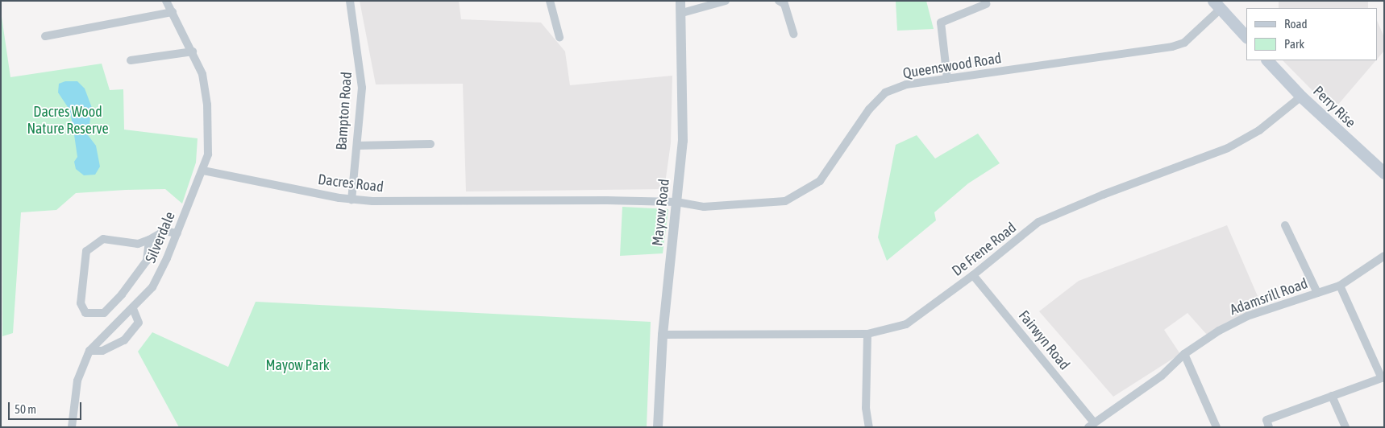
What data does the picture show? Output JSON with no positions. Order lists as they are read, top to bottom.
{
  "streets": {
    "main road": ["Perry Rise"],
    "street": [
      "Queenswood Road",
      "Bampton Road",
      "Dacres Road",
      "Mayow Road",
      "Silverdale",
      "De Frene Road",
      "Adamsrill Road",
      "Fairwyn Road"
    ]
  },
  "crossings": [
    ["Queenswood Road", "Dacres Road"],
    ["Queenswood Road", "Mayow Road"],
    ["Perry Rise", "De Frene Road"],
    ["Bampton Road", "Dacres Road"],
    ["Dacres Road", "Mayow Road"],
    ["Dacres Road", "Silverdale"],
    ["Mayow Road", "De Frene Road"],
    ["De Frene Road", "Fairwyn Road"],
    ["Adamsrill Road", "Fairwyn Road"]
  ],
  "parks": ["Dacres Wood Nature Reserve", "Mayow Park"],
  "legend": ["Road", "Park"],
  "scale_bar": "50 m"
}
